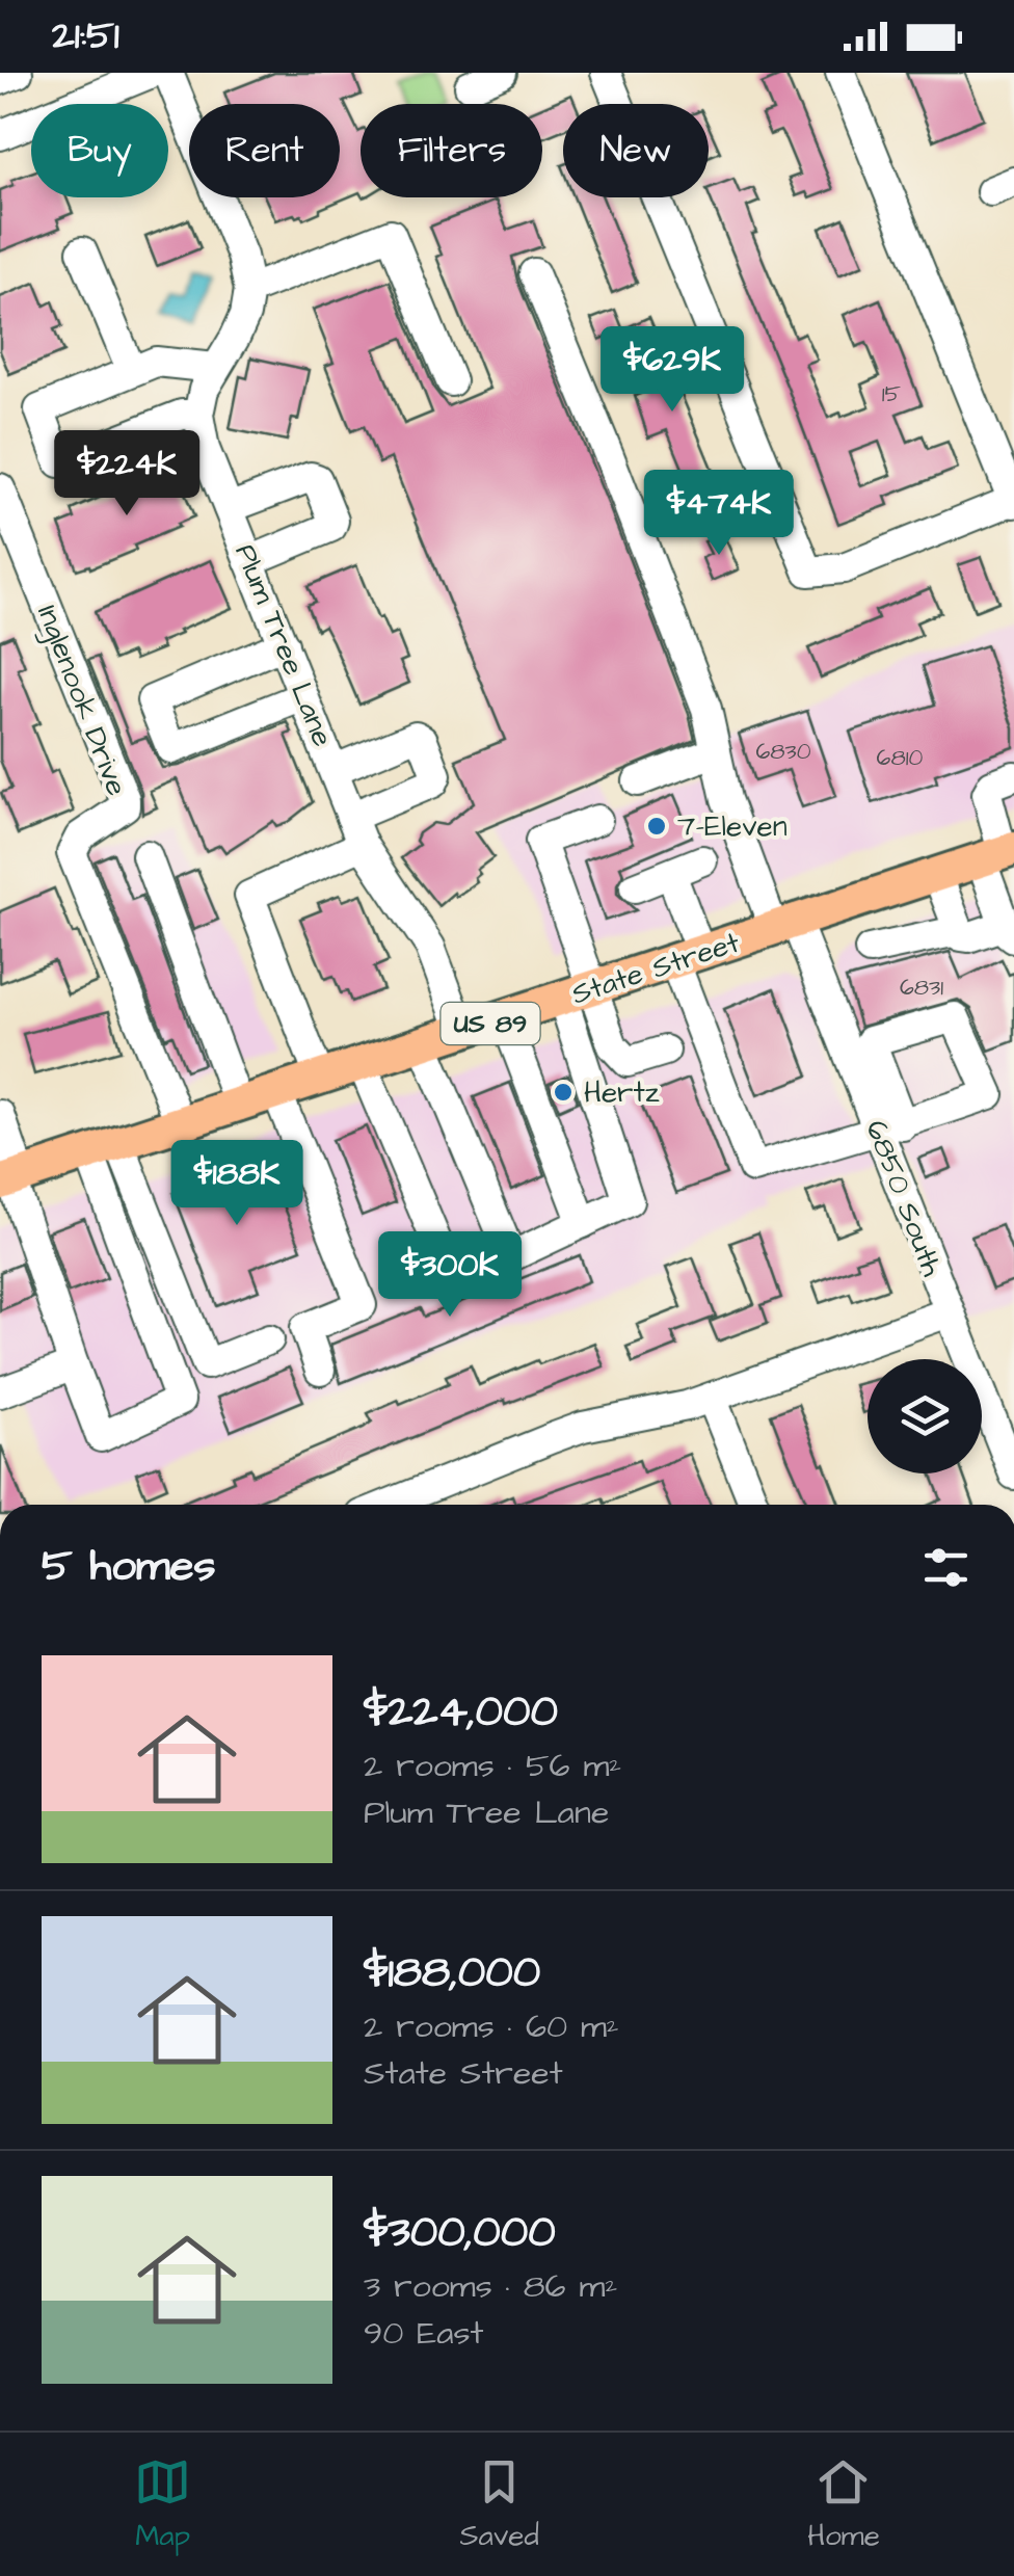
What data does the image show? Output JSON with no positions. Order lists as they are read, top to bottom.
{
  "streets": {
    "main road": ["State Street", "US 89"],
    "street": ["Plum Tree Lane", "Inglenook Drive", "6850 South"]
  },
  "crossings": [
    ["Plum Tree Lane", "State Street"],
    ["Inglenook Drive", "State Street"],
    ["State Street", "6850 South"]
  ],
  "places": ["7-Eleven", "Hertz"],
  "house_numbers": [
    "15",
    "6830",
    "6810",
    "6831"
  ],
  "page": {
    "status": "21:51",
    "chip": [
      "Buy",
      "Rent",
      "Filters",
      "New"
    ],
    "price": [
      "$629K",
      "$224K",
      "$474K",
      "$188K",
      "$300K"
    ],
    "heading": "5 homes",
    "list": [
      {
        "name": "$224,000",
        "note": "2 rooms · 56 m² · Plum Tree Lane"
      },
      {
        "name": "$188,000",
        "note": "2 rooms · 60 m² · State Street"
      },
      {
        "name": "$300,000",
        "note": "3 rooms · 86 m² · 90 East"
      }
    ],
    "tabs": ["Map", "Saved", "Home"]
  }
}
